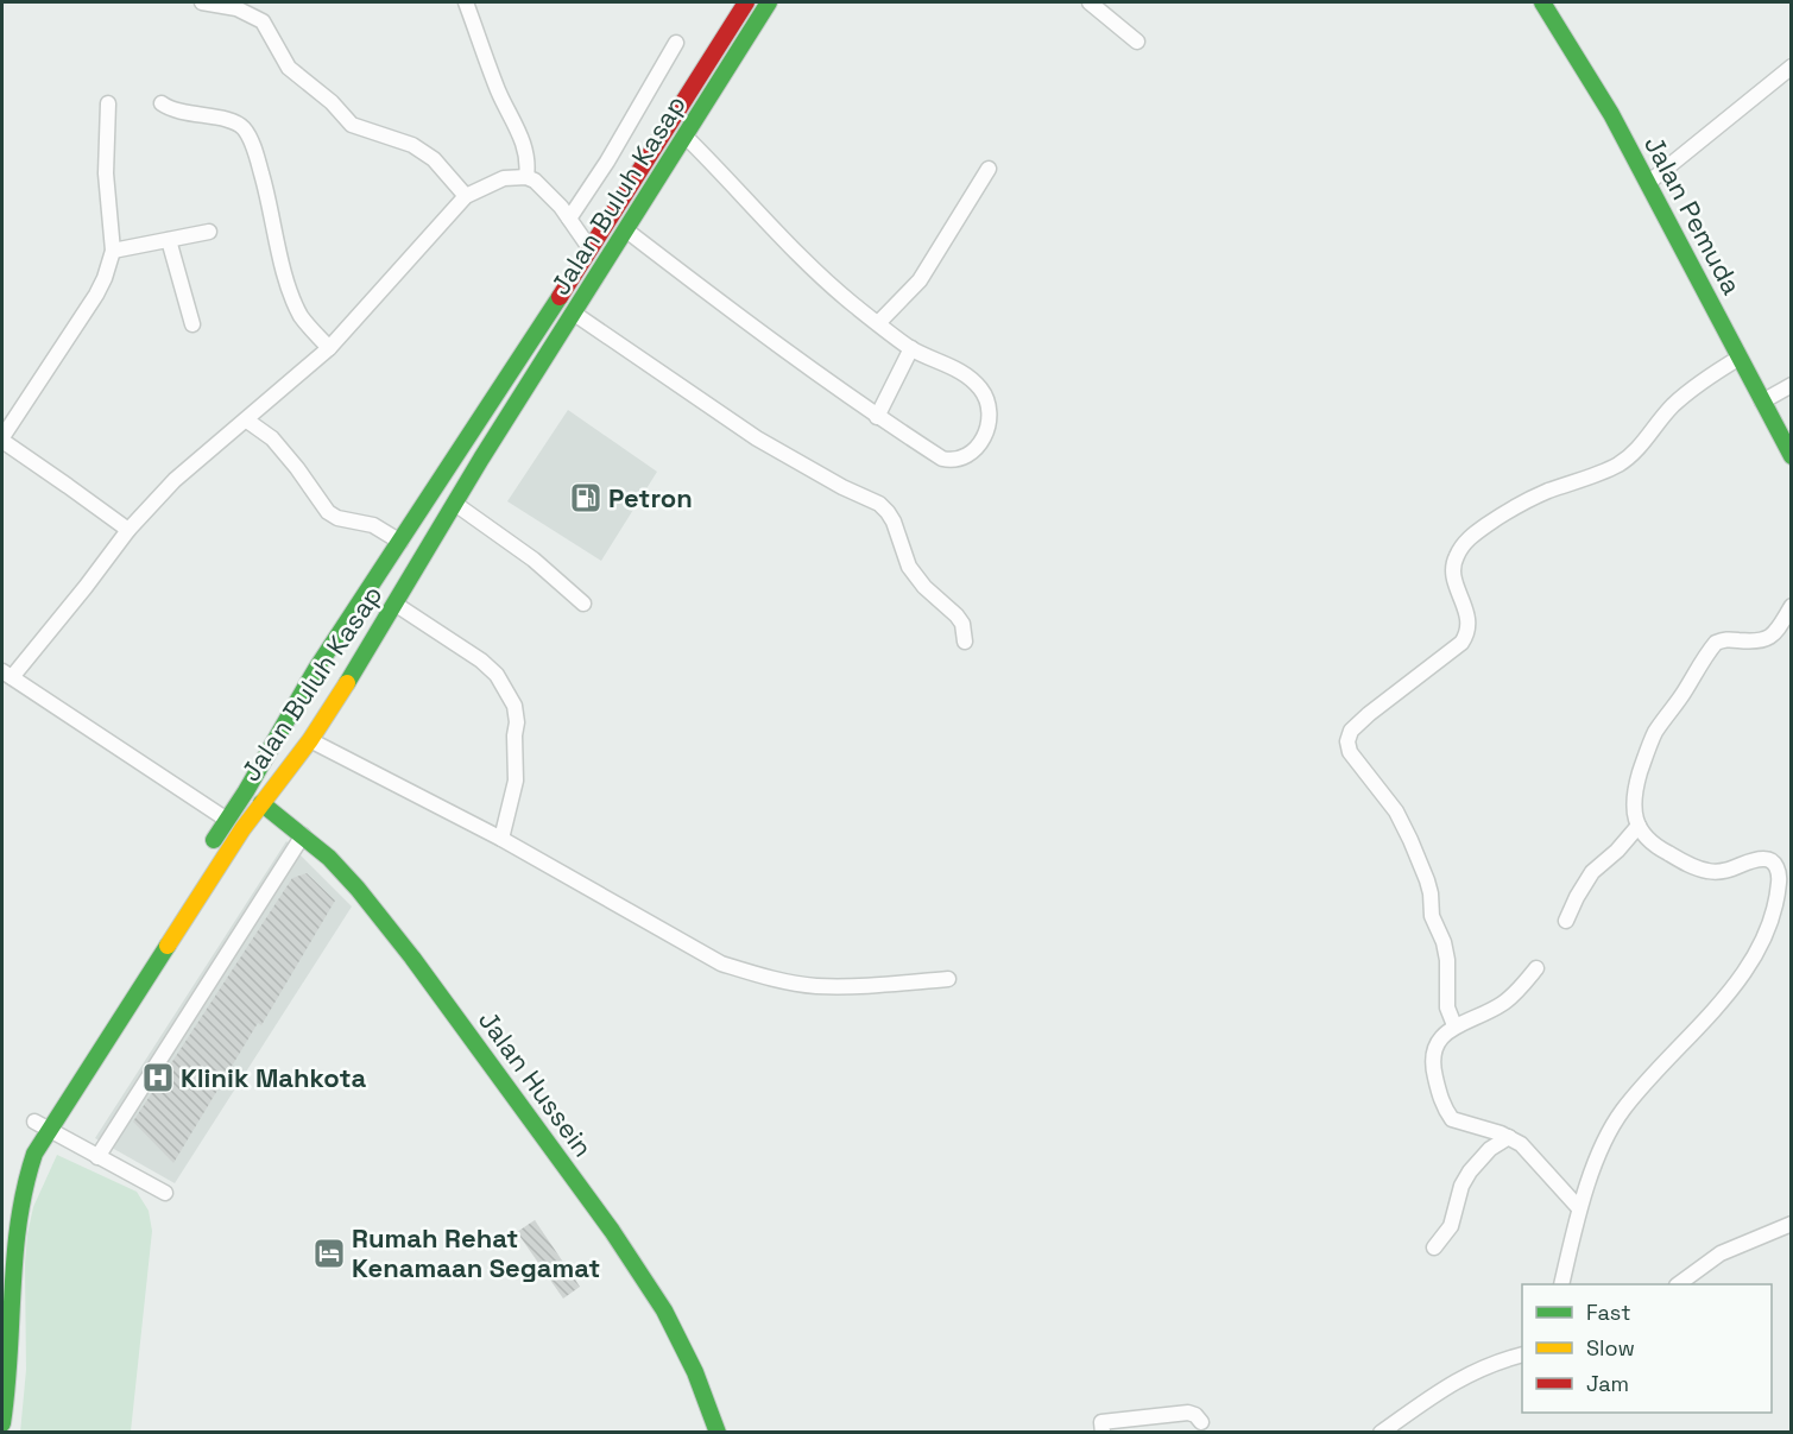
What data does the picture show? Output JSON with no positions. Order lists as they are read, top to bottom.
{
  "streets": {
    "main road": ["Jalan Buluh Kasap", "Jalan Pemuda", "Jalan Hussein"]
  },
  "crossings": [
    ["Jalan Buluh Kasap", "Jalan Hussein"]
  ],
  "places": {
    "fuel station": ["Petron"],
    "hospital": ["Klinik Mahkota"],
    "hotel": ["Rumah Rehat Kenamaan Segamat"]
  },
  "legend": ["Fast", "Slow", "Jam"]
}
